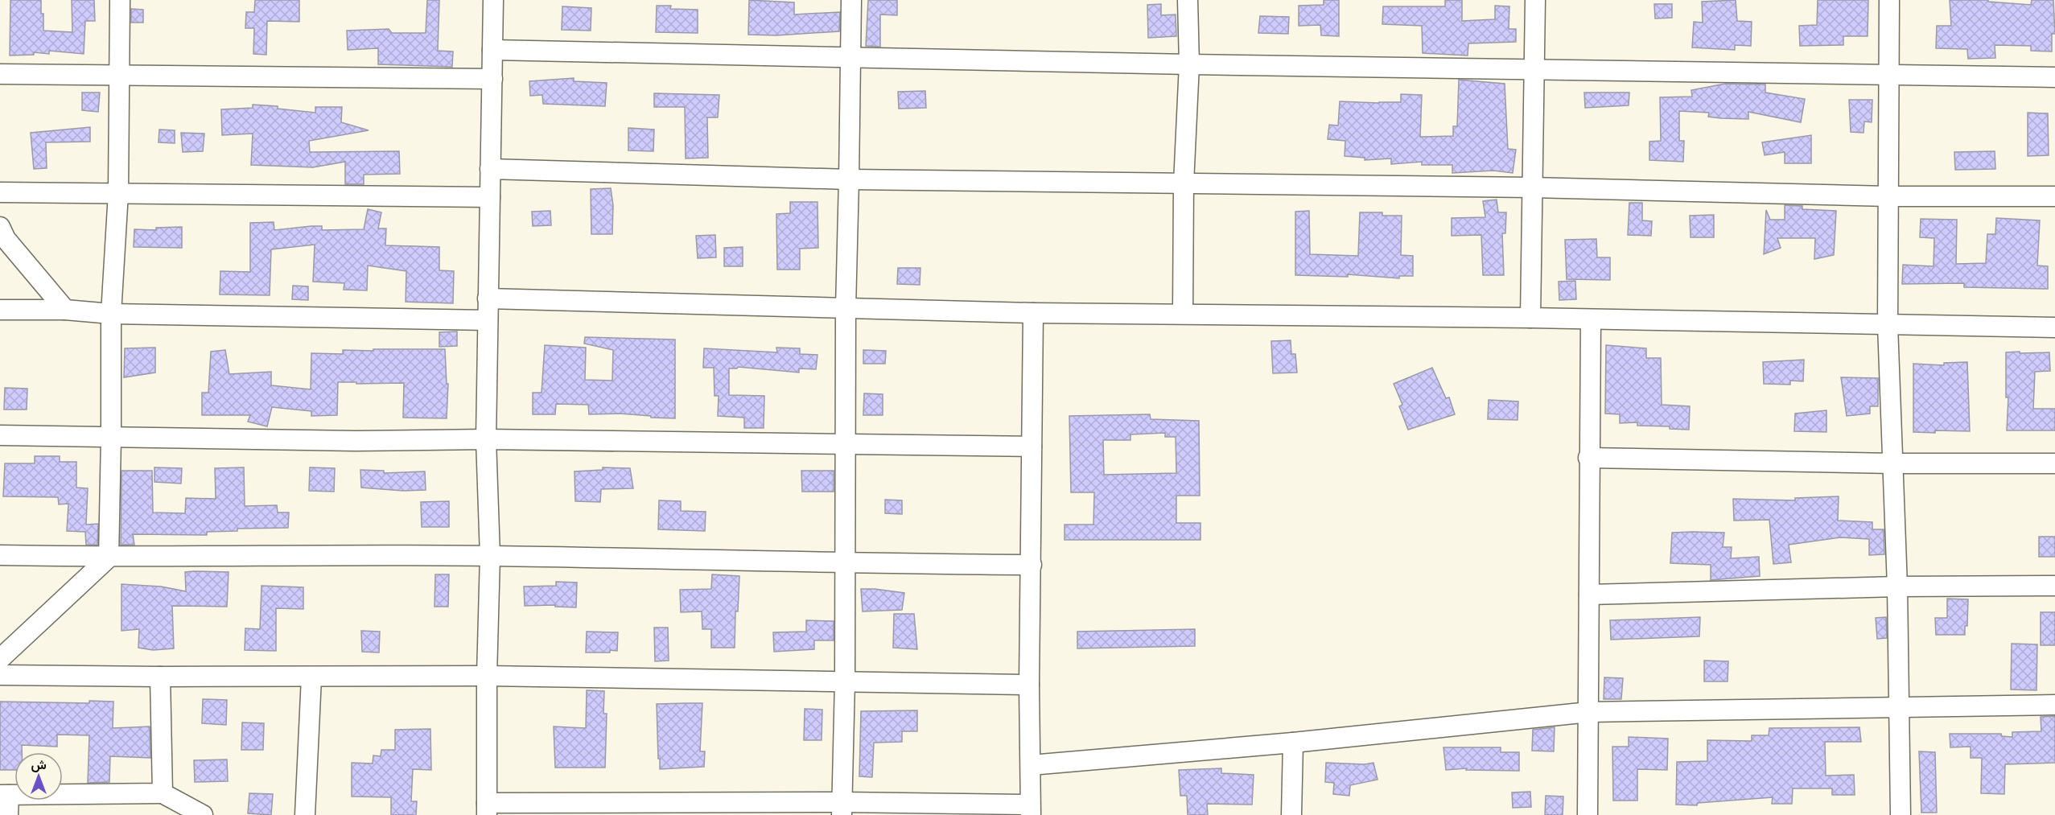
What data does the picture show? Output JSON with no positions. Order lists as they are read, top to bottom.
{
  "north": "top"
}
